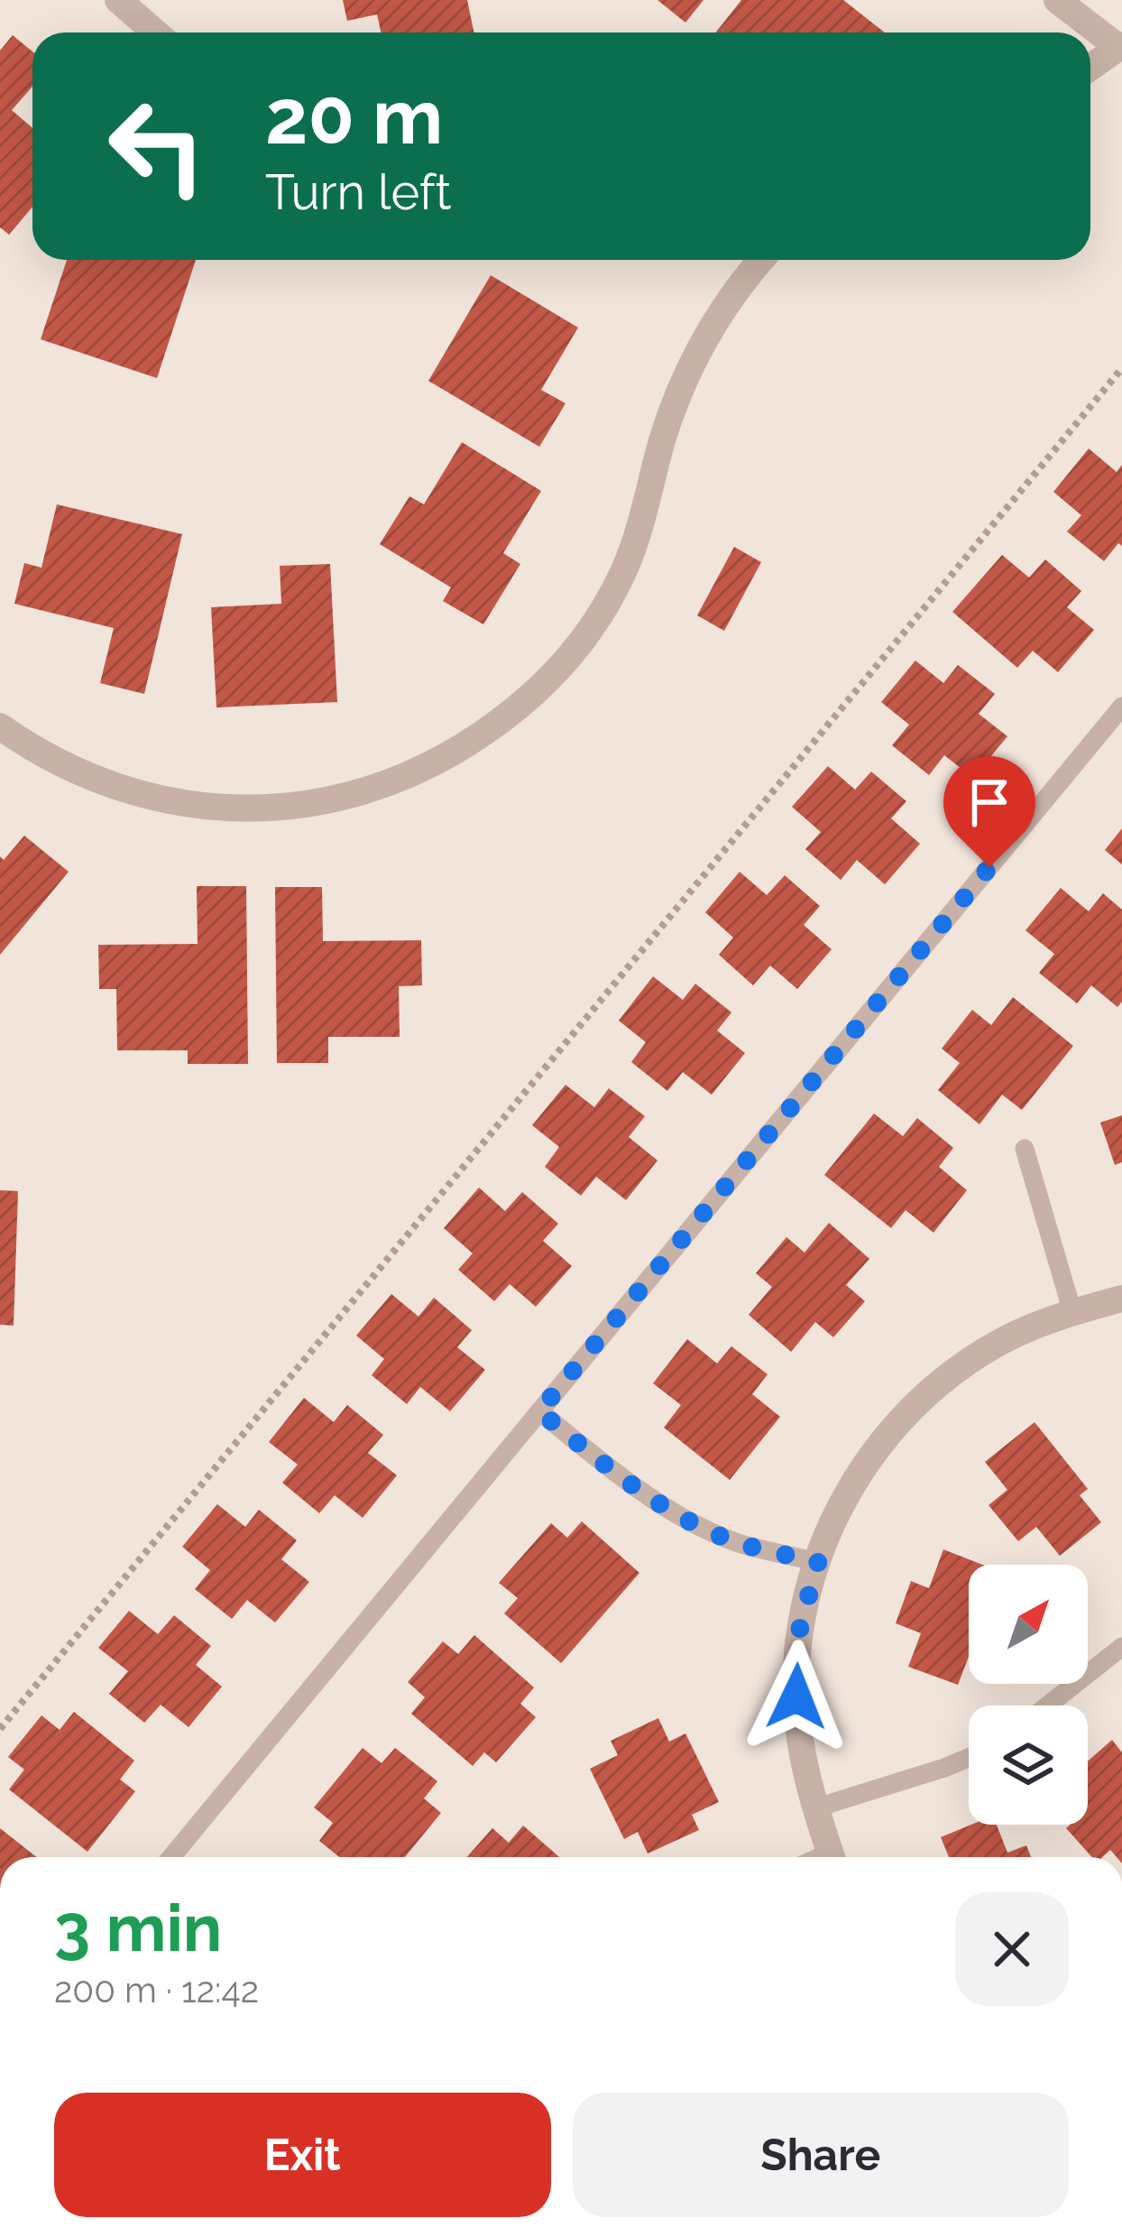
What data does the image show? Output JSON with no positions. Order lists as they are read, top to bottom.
{
  "north": "top right",
  "page": {
    "turn": ["20 m", "Turn left"],
    "heading": ["3 min", "200 m · 12:42"],
    "buttons": ["Exit", "Share"]
  }
}
